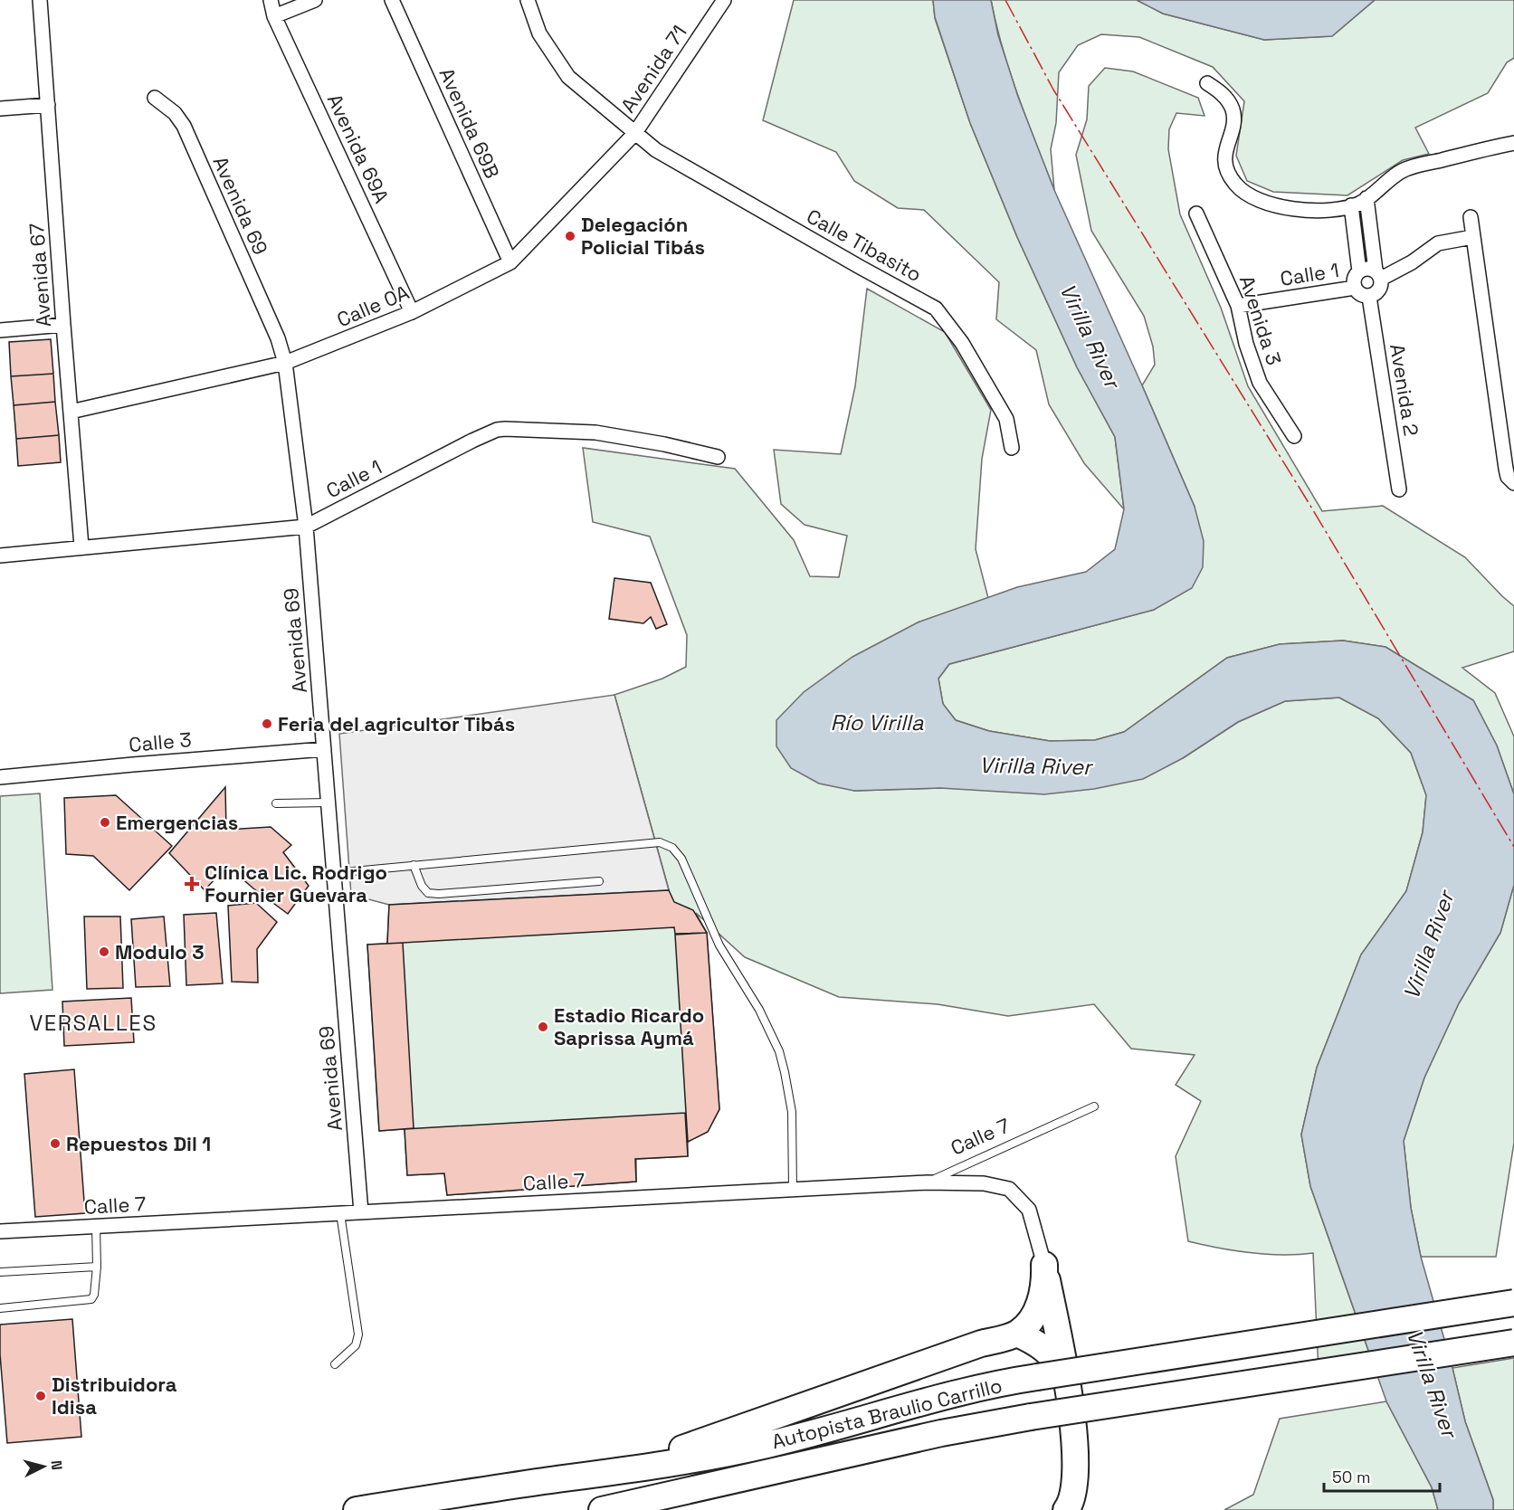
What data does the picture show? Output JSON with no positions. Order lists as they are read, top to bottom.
{
  "streets": {
    "highway": ["Autopista Braulio Carrillo"],
    "street": [
      "Avenida 71",
      "Avenida 69B",
      "Avenida 69A",
      "Avenida 69",
      "Calle Tibasito",
      "Calle 1",
      "Avenida 67",
      "Calle 0A",
      "Avenida 3",
      "Avenida 2",
      "Calle 3",
      "Calle 7"
    ]
  },
  "crossings": [
    ["Avenida 71", "Calle Tibasito"],
    ["Avenida 71", "Calle 0A"],
    ["Avenida 69B", "Calle 0A"],
    ["Avenida 69A", "Calle 0A"],
    ["Avenida 69", "Calle 1"],
    ["Avenida 69", "Calle 0A"],
    ["Avenida 69", "Calle 3"],
    ["Avenida 69", "Calle 7"],
    ["Calle Tibasito", "Calle 0A"],
    ["Calle 1", "Avenida 67"],
    ["Calle 1", "Avenida 3"],
    ["Calle 1", "Avenida 2"],
    ["Avenida 67", "Calle 0A"]
  ],
  "districts": ["VERSALLES"],
  "water": ["Virilla River", "Río Virilla"],
  "places": {
    "other": [
      "Delegación Policial Tibás",
      "Feria del agricultor Tibás",
      "Emergencias",
      "Modulo 3",
      "Estadio Ricardo Saprissa Aymá",
      "Repuestos Dil 1",
      "Distribuidora Idisa"
    ],
    "health": ["Clínica Lic. Rodrigo Fournier Guevara"]
  },
  "scale_bar": "50 m",
  "north": "right"
}
